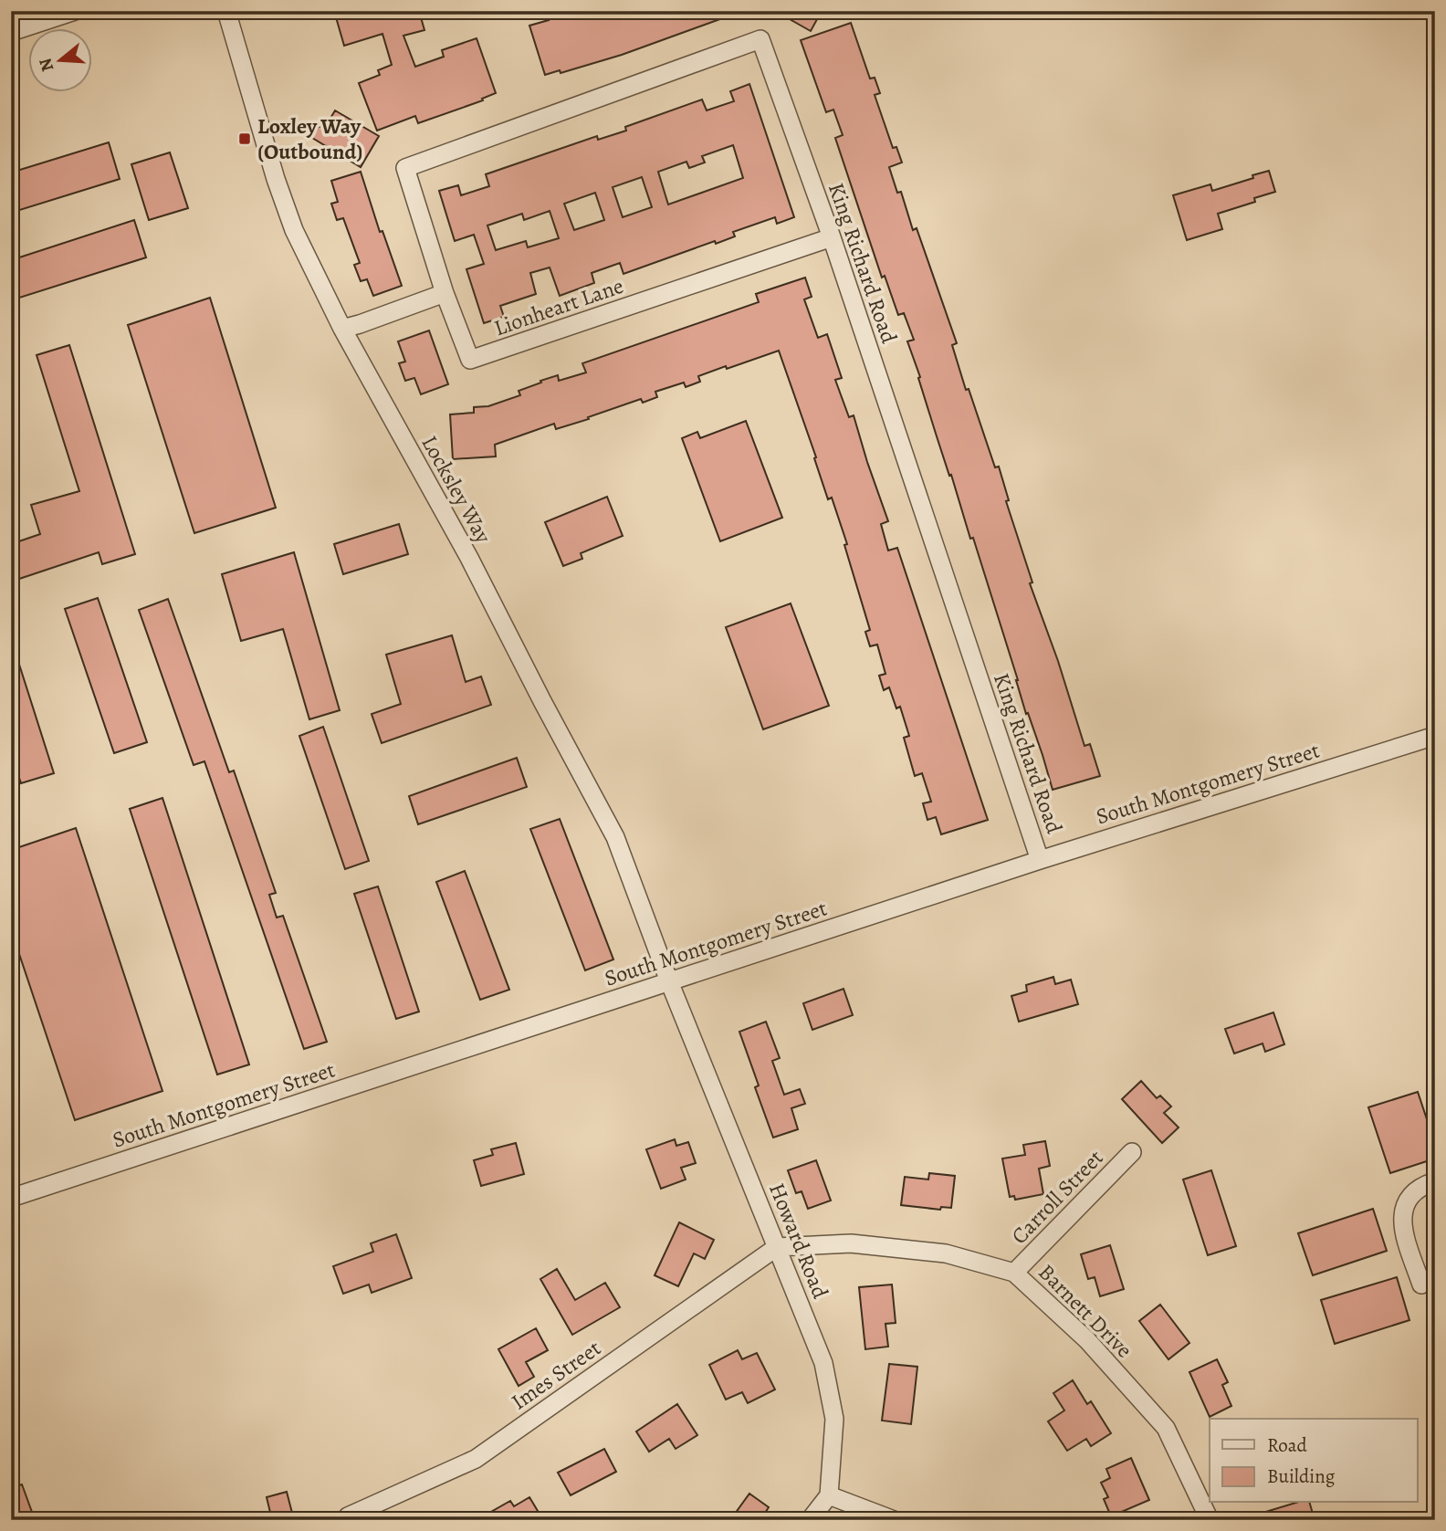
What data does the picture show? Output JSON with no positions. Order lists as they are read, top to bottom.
{
  "streets": {
    "street": [
      "King Richard Road",
      "Lionheart Lane",
      "Locksley Way",
      "South Montgomery Street",
      "Carroll Street",
      "Howard Road",
      "Barnett Drive",
      "Imes Street"
    ]
  },
  "crossings": [
    ["King Richard Road", "Lionheart Lane"],
    ["King Richard Road", "South Montgomery Street"],
    ["Locksley Way", "South Montgomery Street"],
    ["Locksley Way", "Howard Road"],
    ["South Montgomery Street", "Howard Road"],
    ["Carroll Street", "Barnett Drive"],
    ["Howard Road", "Barnett Drive"],
    ["Howard Road", "Imes Street"],
    ["Barnett Drive", "Imes Street"]
  ],
  "places": {
    "transit": ["Loxley Way (Outbound)"]
  },
  "legend": ["Road", "Building"],
  "north": "left"
}
